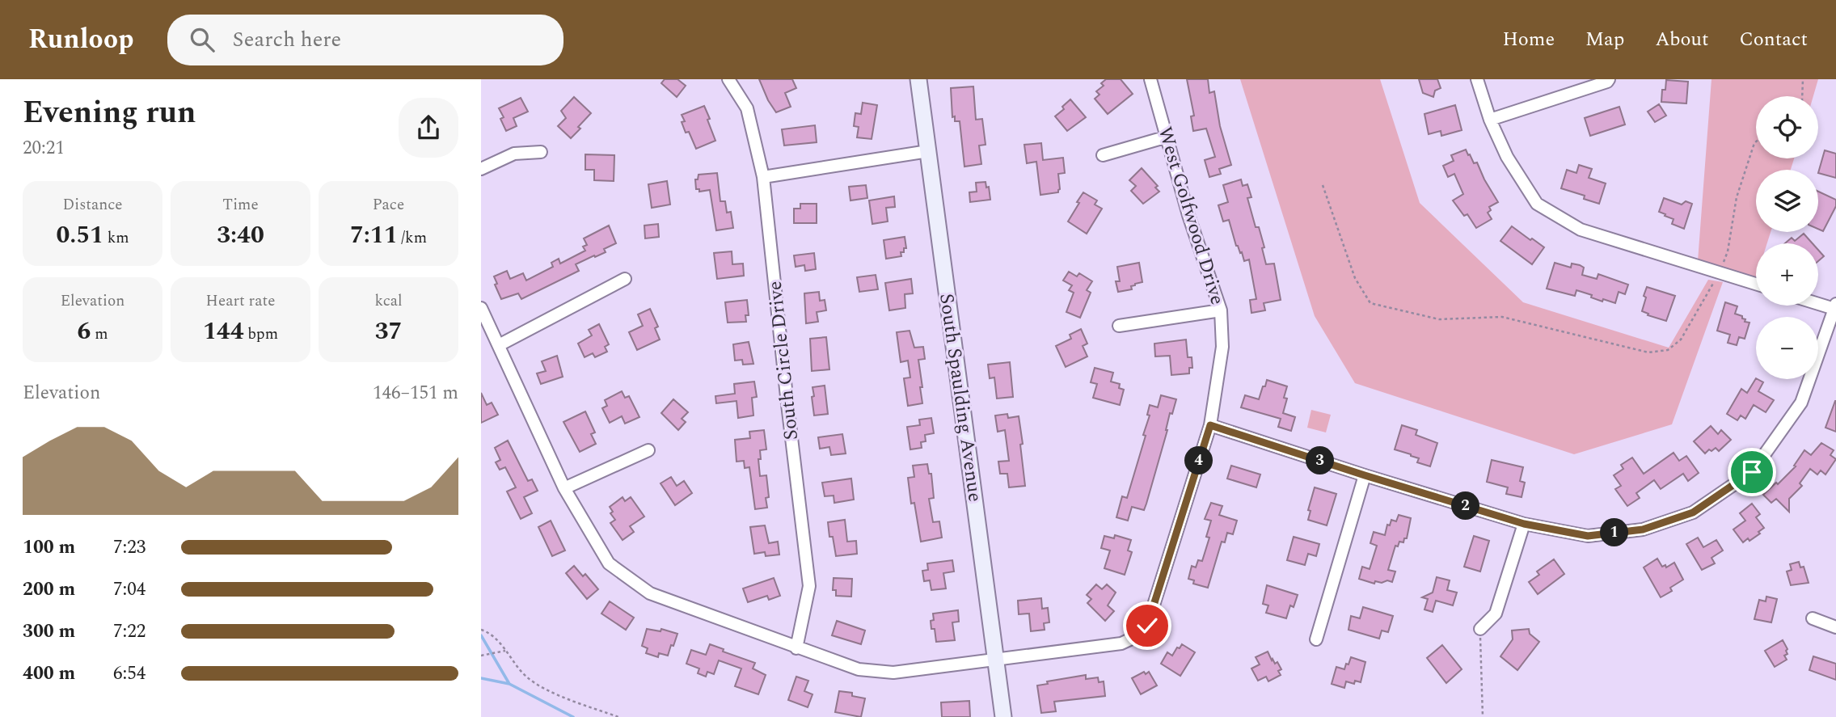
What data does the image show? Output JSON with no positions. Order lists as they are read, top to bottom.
{
  "streets": {
    "street": ["West Golfwood Drive", "South Circle Drive", "South Spaulding Avenue"]
  },
  "crossings": [
    ["West Golfwood Drive", "South Circle Drive"],
    ["West Golfwood Drive", "South Spaulding Avenue"]
  ],
  "page": {
    "header": "Runloop",
    "search": "Search here",
    "nav": [
      "Home",
      "Map",
      "About",
      "Contact"
    ],
    "heading": ["Evening run", "20:21"],
    "map_buttons": ["+", "−"],
    "stats": [
      ["Distance", "0.51 km"],
      ["Time", "3:40"],
      ["Pace", "7:11 /km"],
      ["Elevation", "6 m"],
      ["Heart rate", "144 bpm"],
      ["kcal", "37"]
    ],
    "chart": ["Elevation", "146–151 m"],
    "pins": [
      "3",
      "4",
      "2",
      "1"
    ],
    "list": [
      {
        "name": "100 m",
        "note": "7:23"
      },
      {
        "name": "200 m",
        "note": "7:04"
      },
      {
        "name": "300 m",
        "note": "7:22"
      },
      {
        "name": "400 m",
        "note": "6:54"
      }
    ]
  }
}
